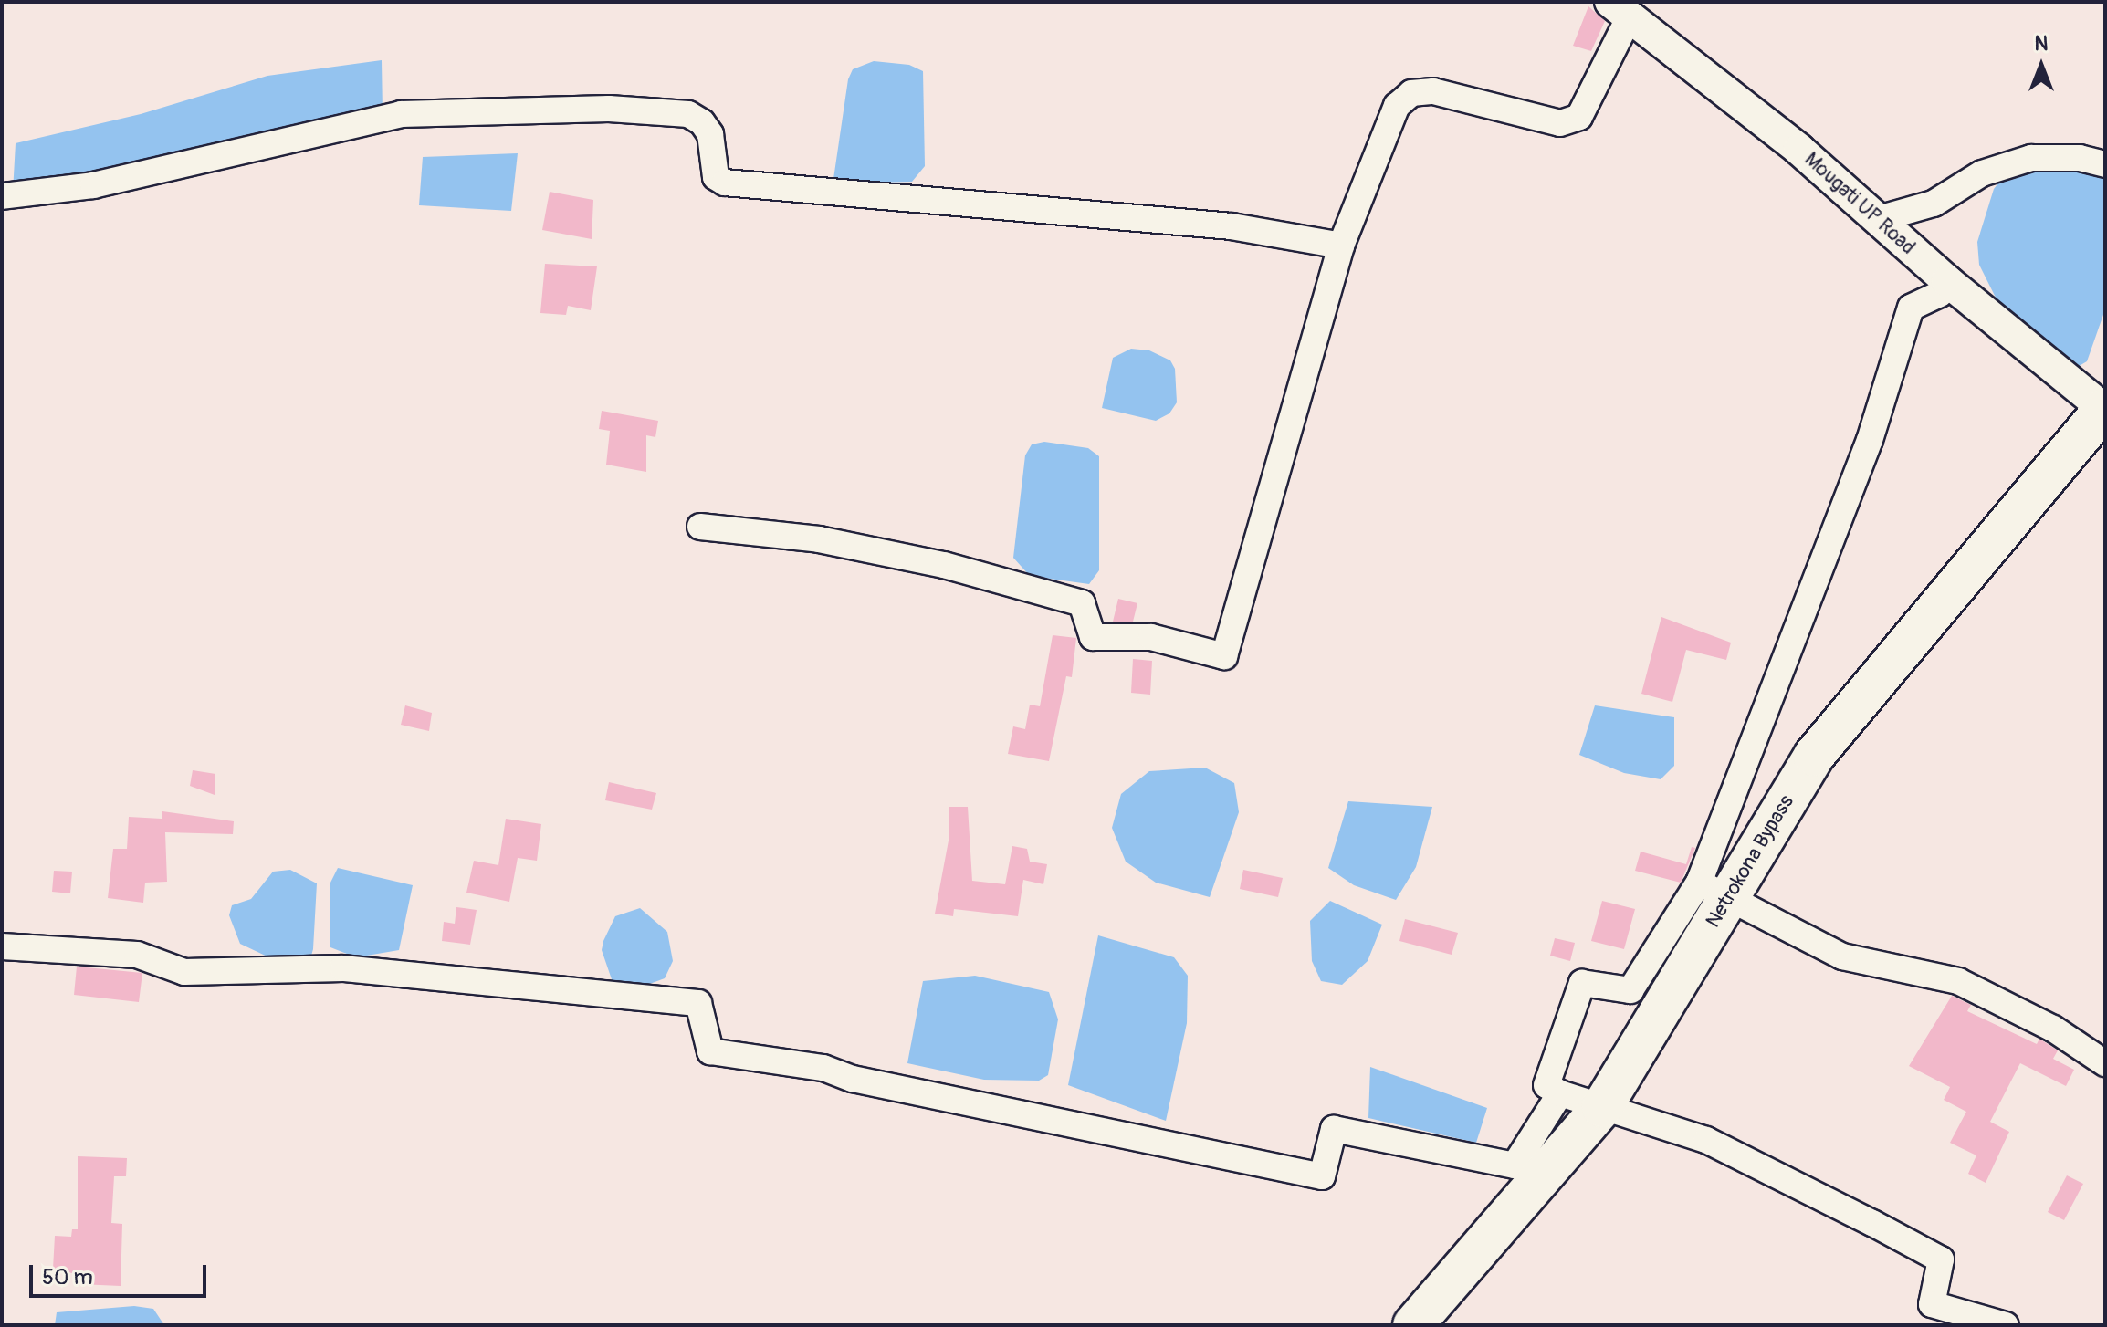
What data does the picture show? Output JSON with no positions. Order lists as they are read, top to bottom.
{
  "streets": {
    "main road": ["Netrokona Bypass"],
    "street": ["Mougati UP Road"]
  },
  "crossings": [
    ["Mougati UP Road", "Netrokona Bypass"]
  ],
  "scale_bar": "50 m",
  "north": "top"
}
